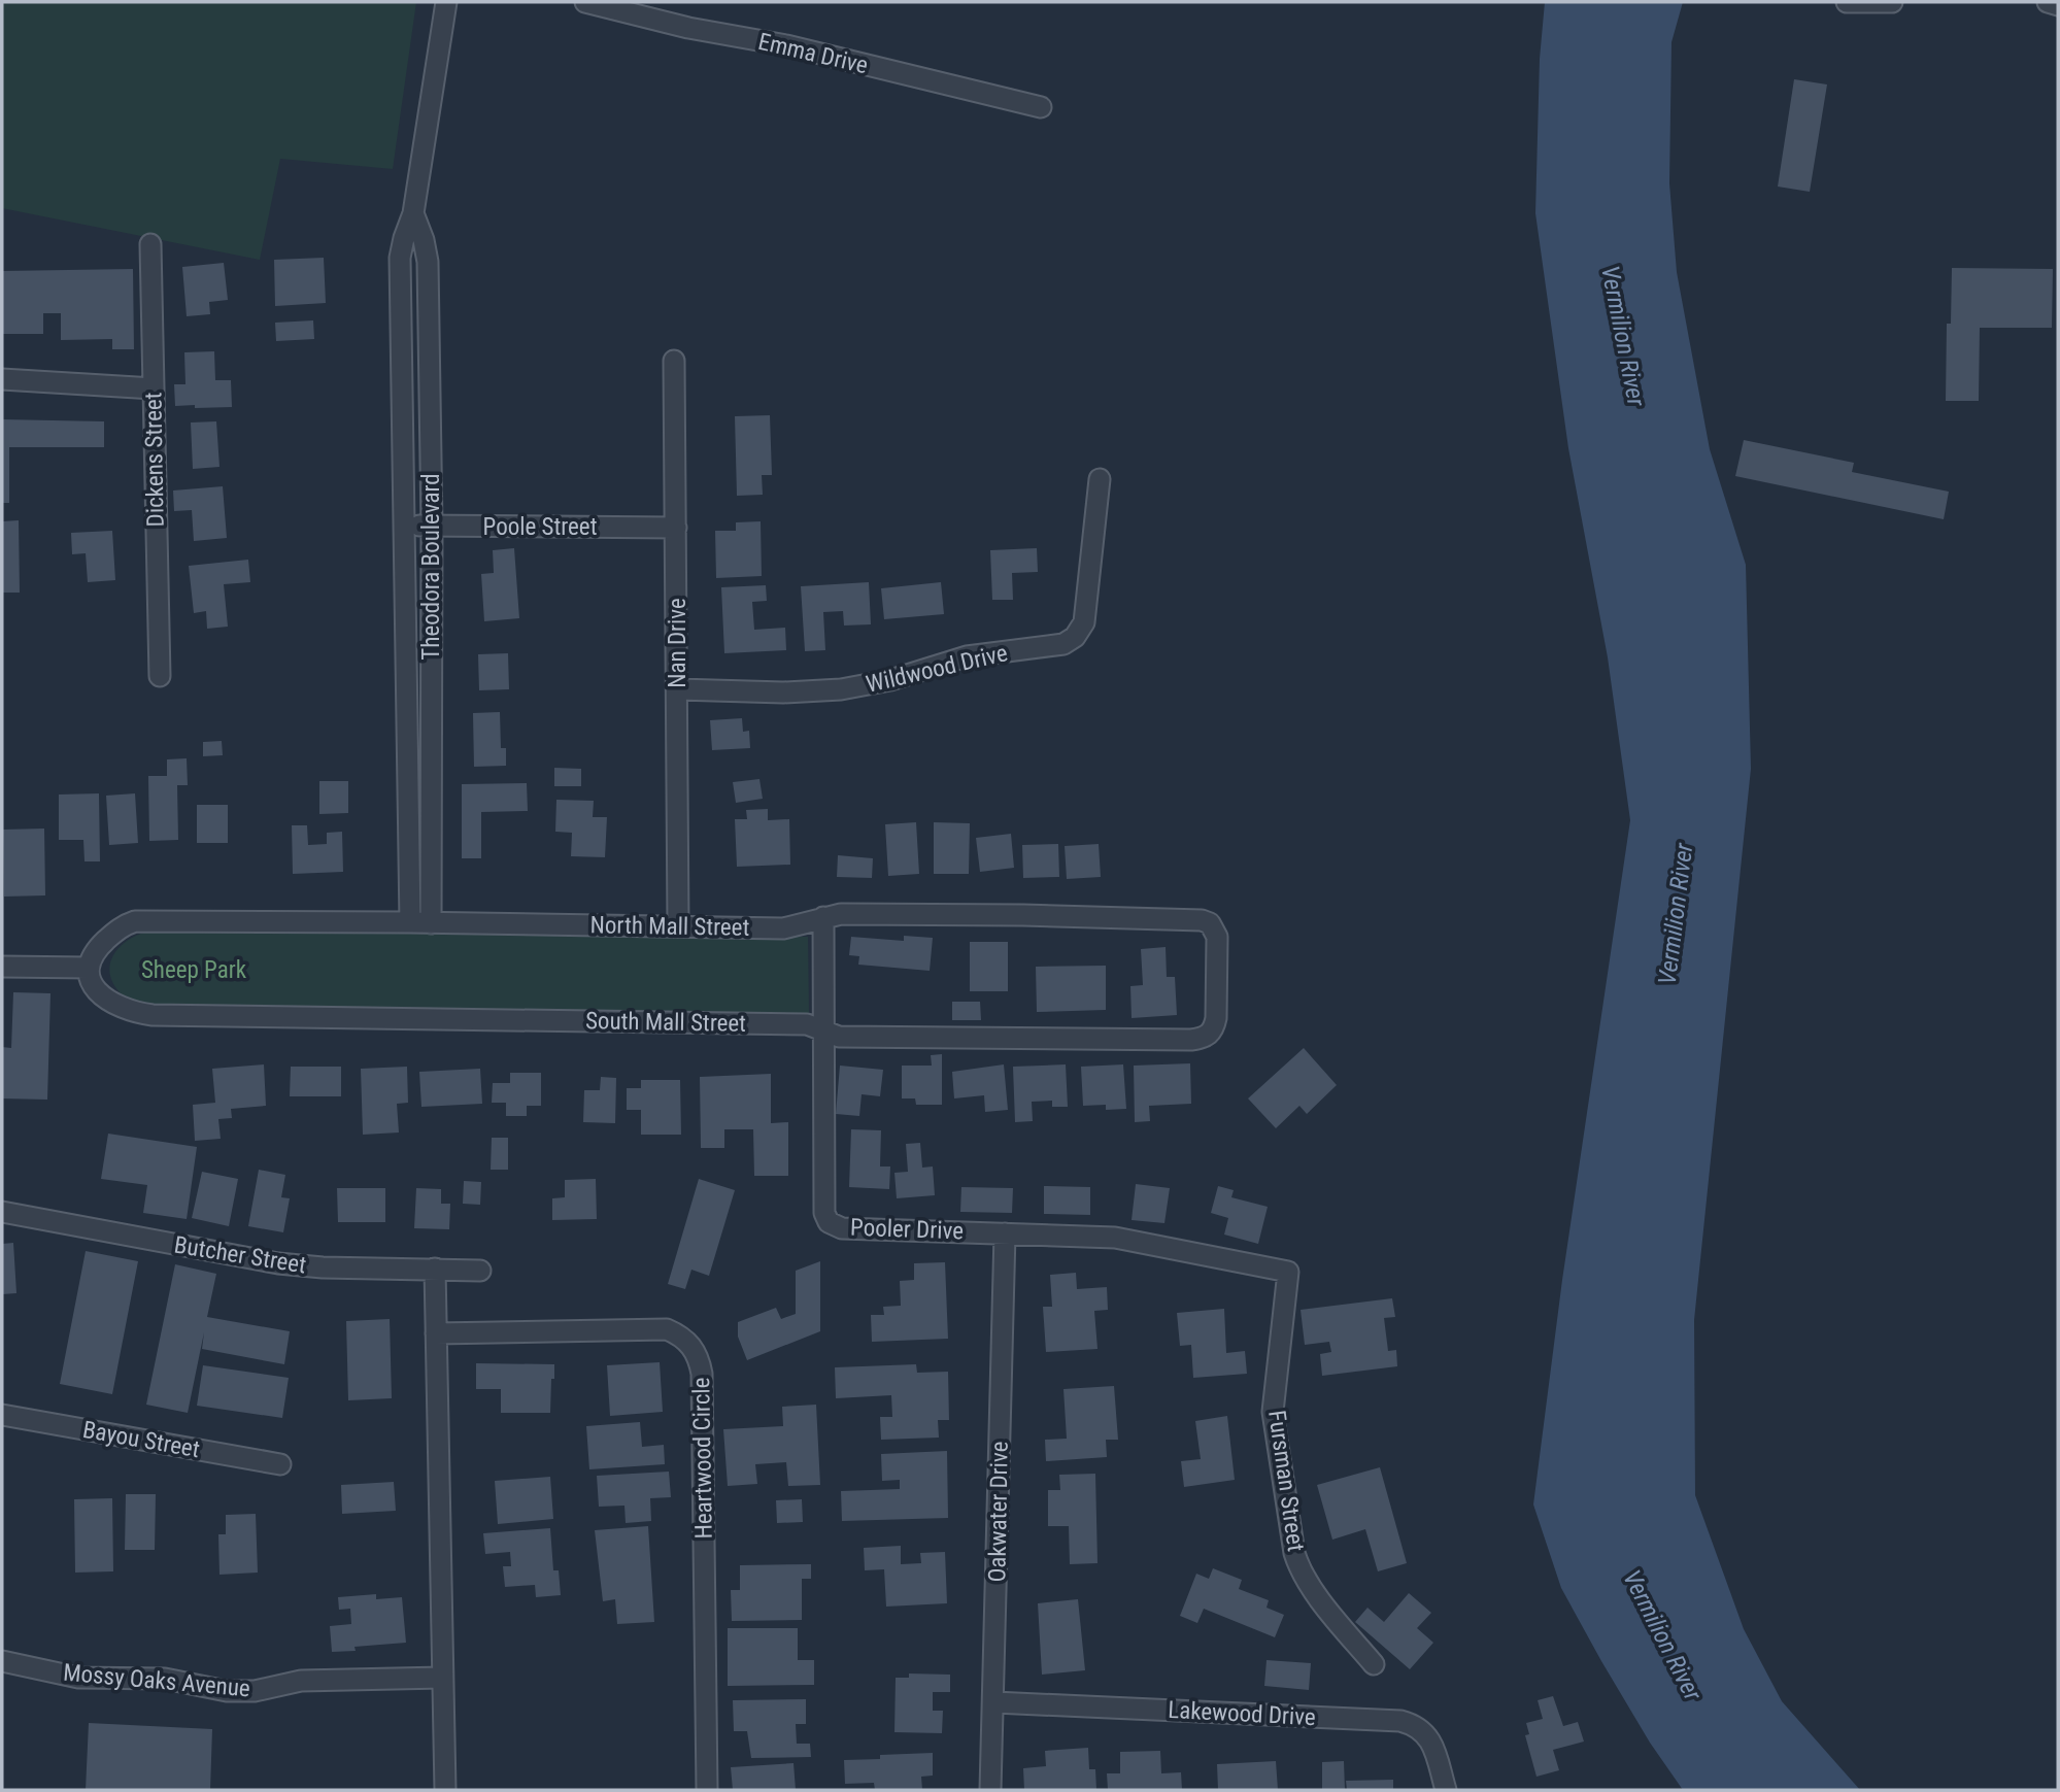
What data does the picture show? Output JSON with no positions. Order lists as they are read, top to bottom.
{
  "streets": {
    "street": [
      "Emma Drive",
      "Dickens Street",
      "Poole Street",
      "Theodora Boulevard",
      "Nan Drive",
      "Wildwood Drive",
      "North Mall Street",
      "South Mall Street",
      "Pooler Drive",
      "Butcher Street",
      "Bayou Street",
      "Heartwood Circle",
      "Fursman Street",
      "Oakwater Drive",
      "Mossy Oaks Avenue",
      "Lakewood Drive"
    ]
  },
  "crossings": [
    ["Poole Street", "Theodora Boulevard"],
    ["Poole Street", "Nan Drive"],
    ["Theodora Boulevard", "North Mall Street"],
    ["Nan Drive", "Wildwood Drive"],
    ["Nan Drive", "North Mall Street"],
    ["North Mall Street", "South Mall Street"],
    ["North Mall Street", "Pooler Drive"],
    ["South Mall Street", "Pooler Drive"],
    ["Pooler Drive", "Fursman Street"],
    ["Pooler Drive", "Oakwater Drive"],
    ["Oakwater Drive", "Lakewood Drive"]
  ],
  "water": ["Vermilion River"],
  "parks": ["Sheep Park"]
}
